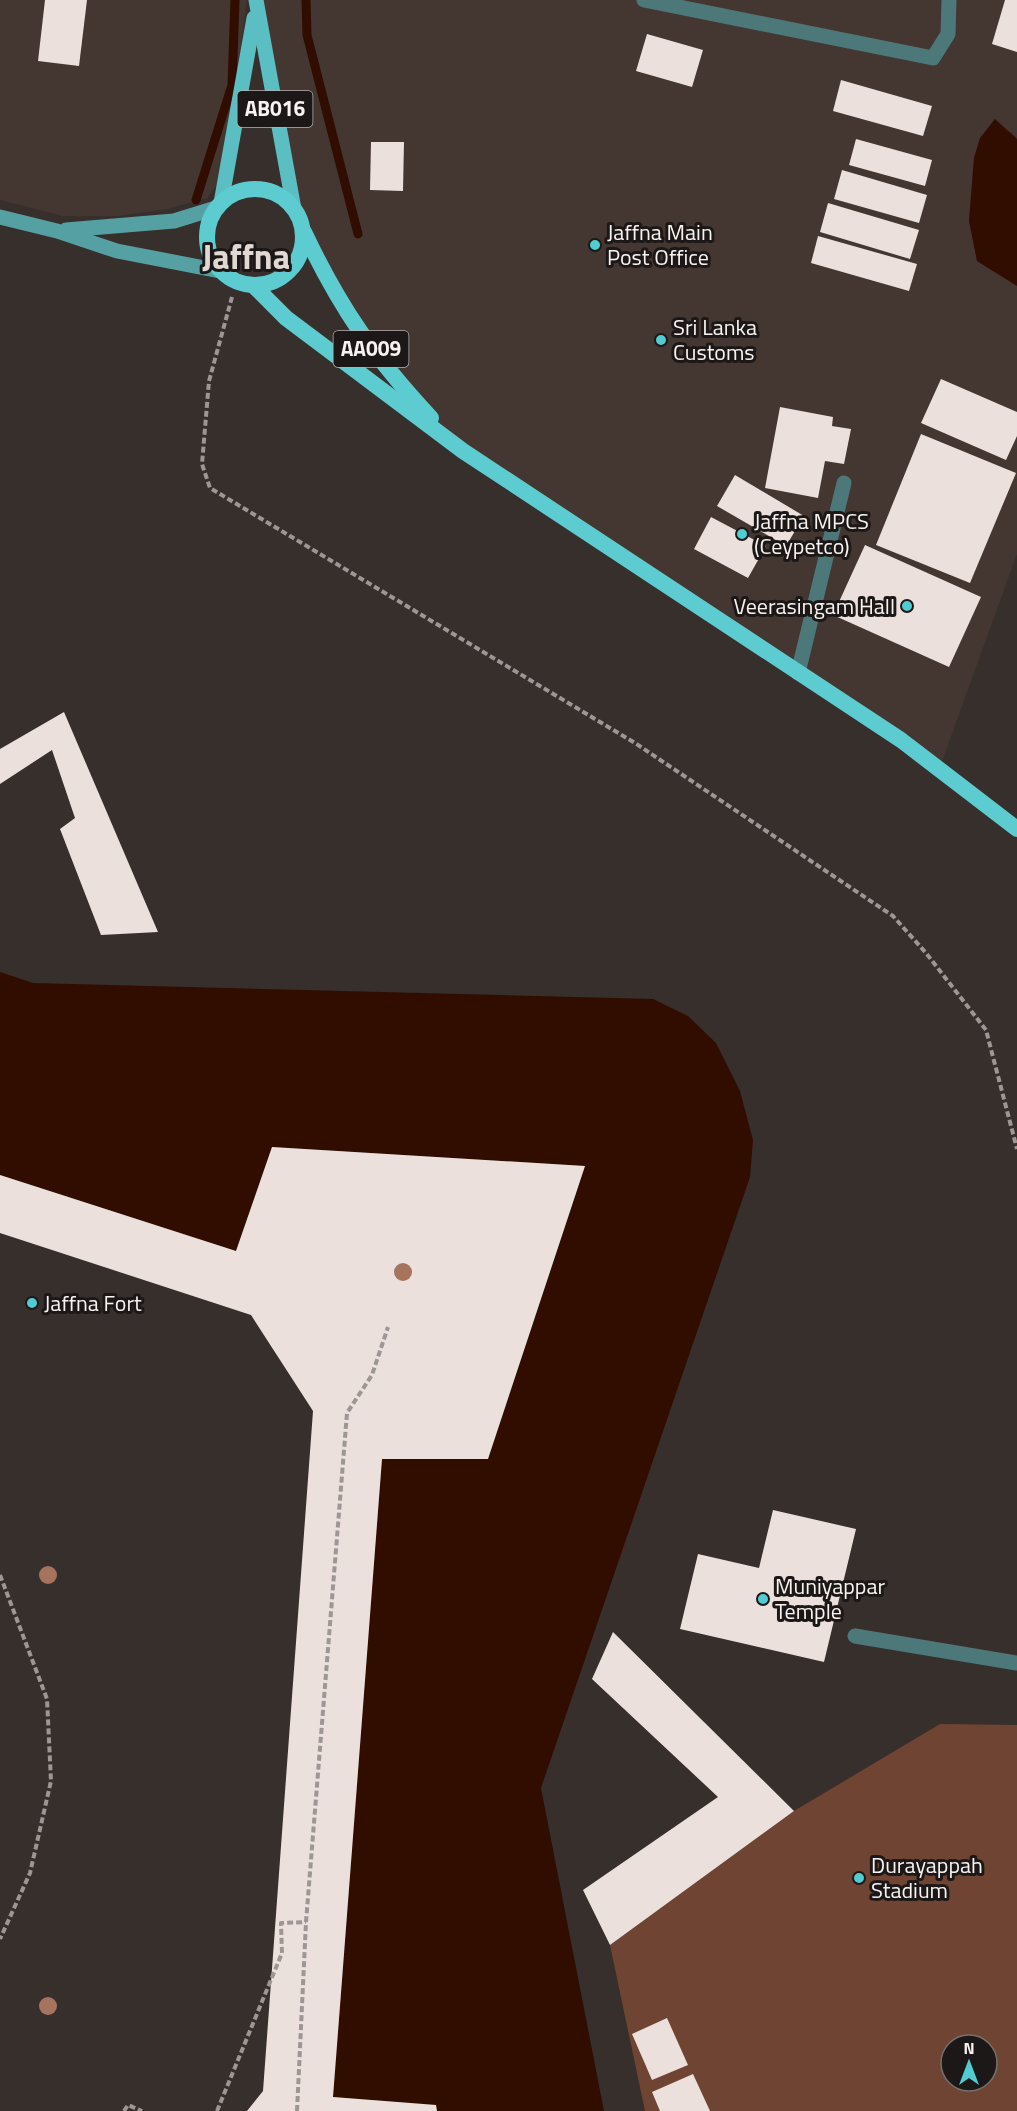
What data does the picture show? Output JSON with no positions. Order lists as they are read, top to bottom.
{
  "streets": {
    "highway": ["AA009"],
    "main road": ["AB016"]
  },
  "crossings": [
    ["AB016", "AA009"]
  ],
  "districts": ["Jaffna"],
  "places": [
    "Jaffna Main Post Office",
    "Sri Lanka Customs",
    "Jaffna MPCS (Ceypetco)",
    "Veerasingam Hall",
    "Jaffna Fort",
    "Muniyappar Temple",
    "Durayappah Stadium"
  ],
  "north": "top"
}
